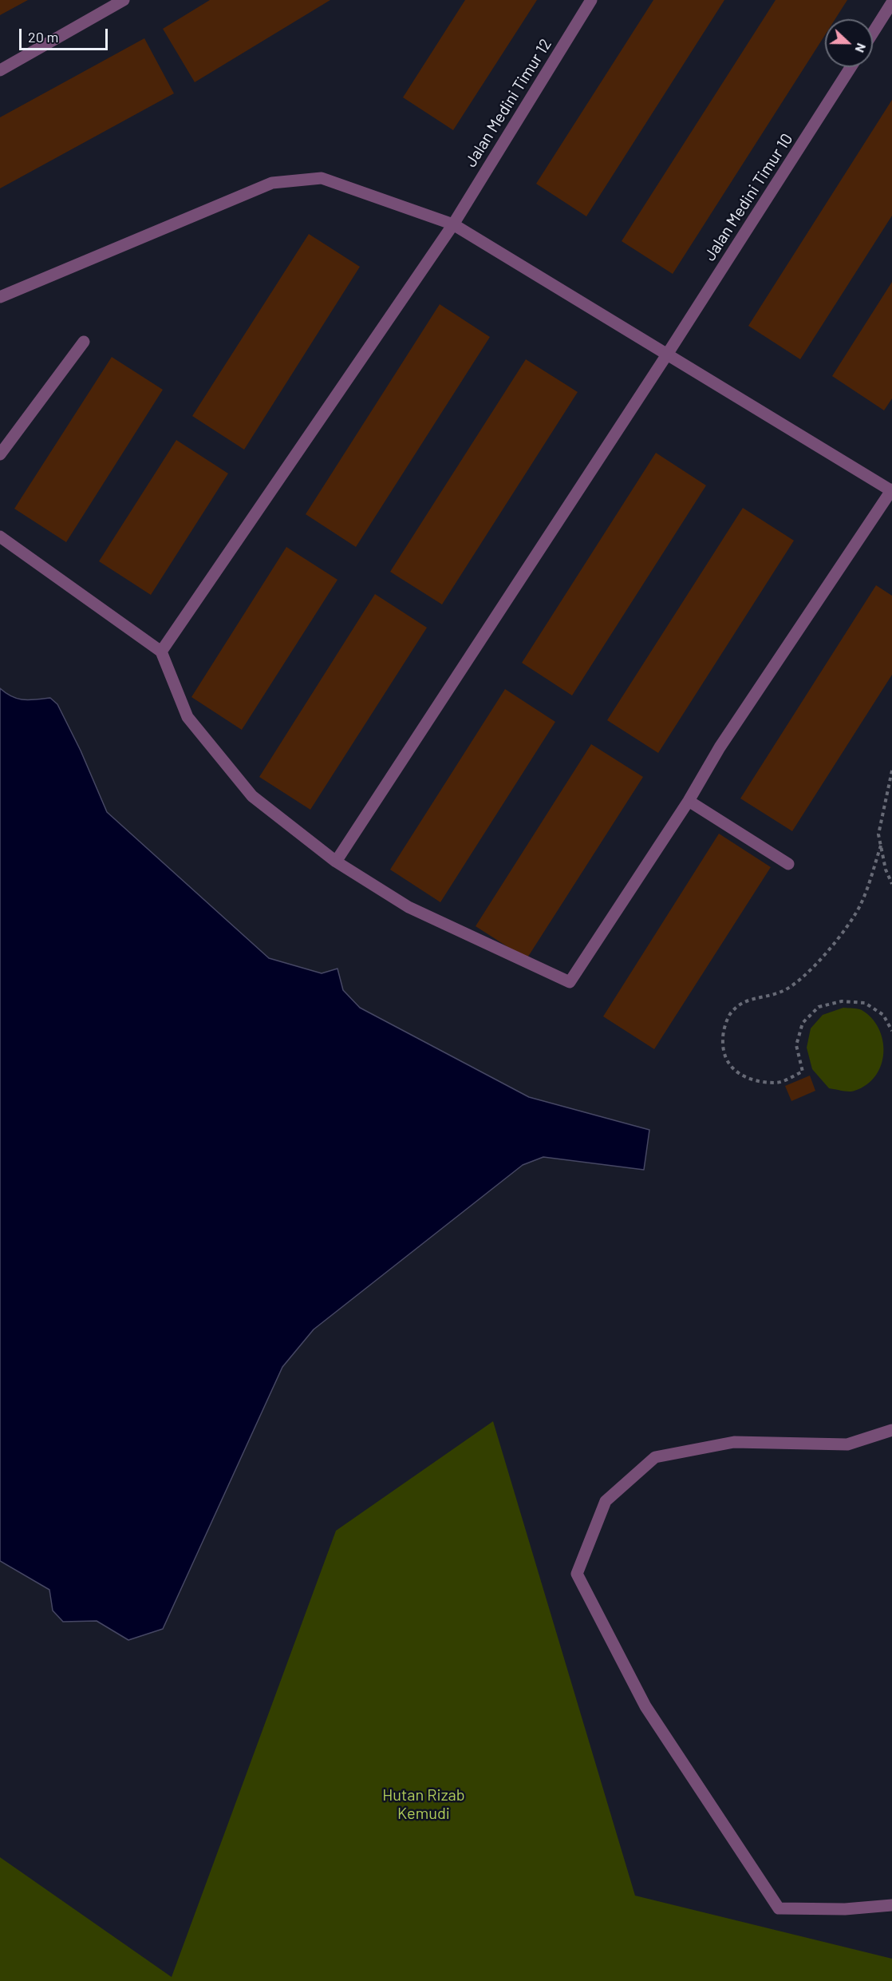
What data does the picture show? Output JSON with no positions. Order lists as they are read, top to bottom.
{
  "streets": {
    "street": ["Jalan Medini Timur 12", "Jalan Medini Timur 10"]
  },
  "parks": ["Hutan Rizab Kemudi"],
  "scale_bar": "20 m",
  "north": "right"
}
